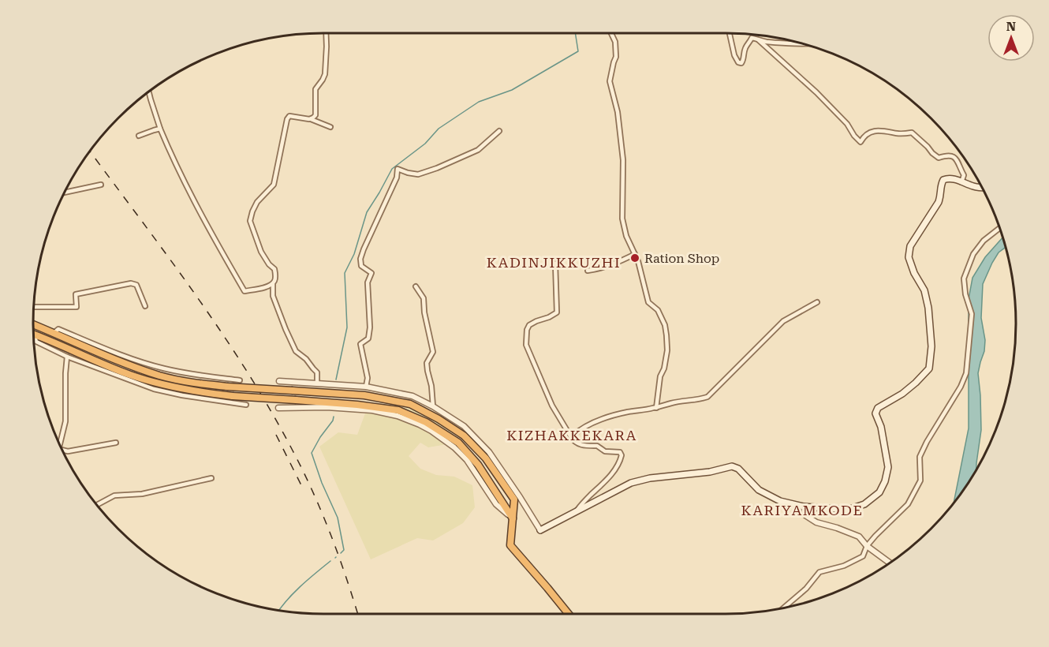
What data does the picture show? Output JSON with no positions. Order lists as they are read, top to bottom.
{
  "districts": ["KADINJIKKUZHI", "KIZHAKKEKARA", "KARIYAMKODE"],
  "places": ["Ration Shop"],
  "north": "top"
}
